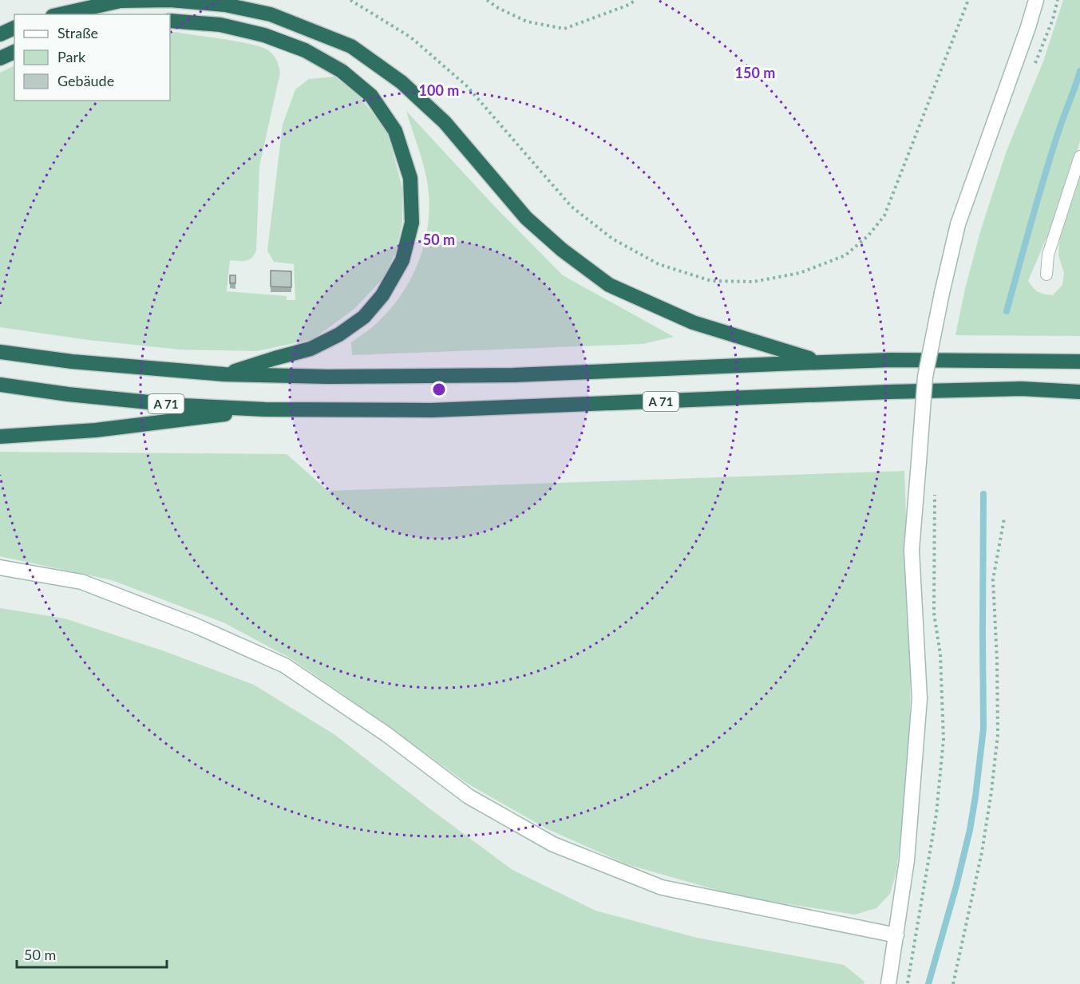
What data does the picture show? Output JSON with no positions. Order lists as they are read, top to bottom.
{
  "streets": {
    "highway": ["A 71"]
  },
  "legend": ["Straße", "Park", "Gebäude"],
  "scale_bar": "50 m",
  "rings": ["150 m", "100 m", "50 m"]
}
